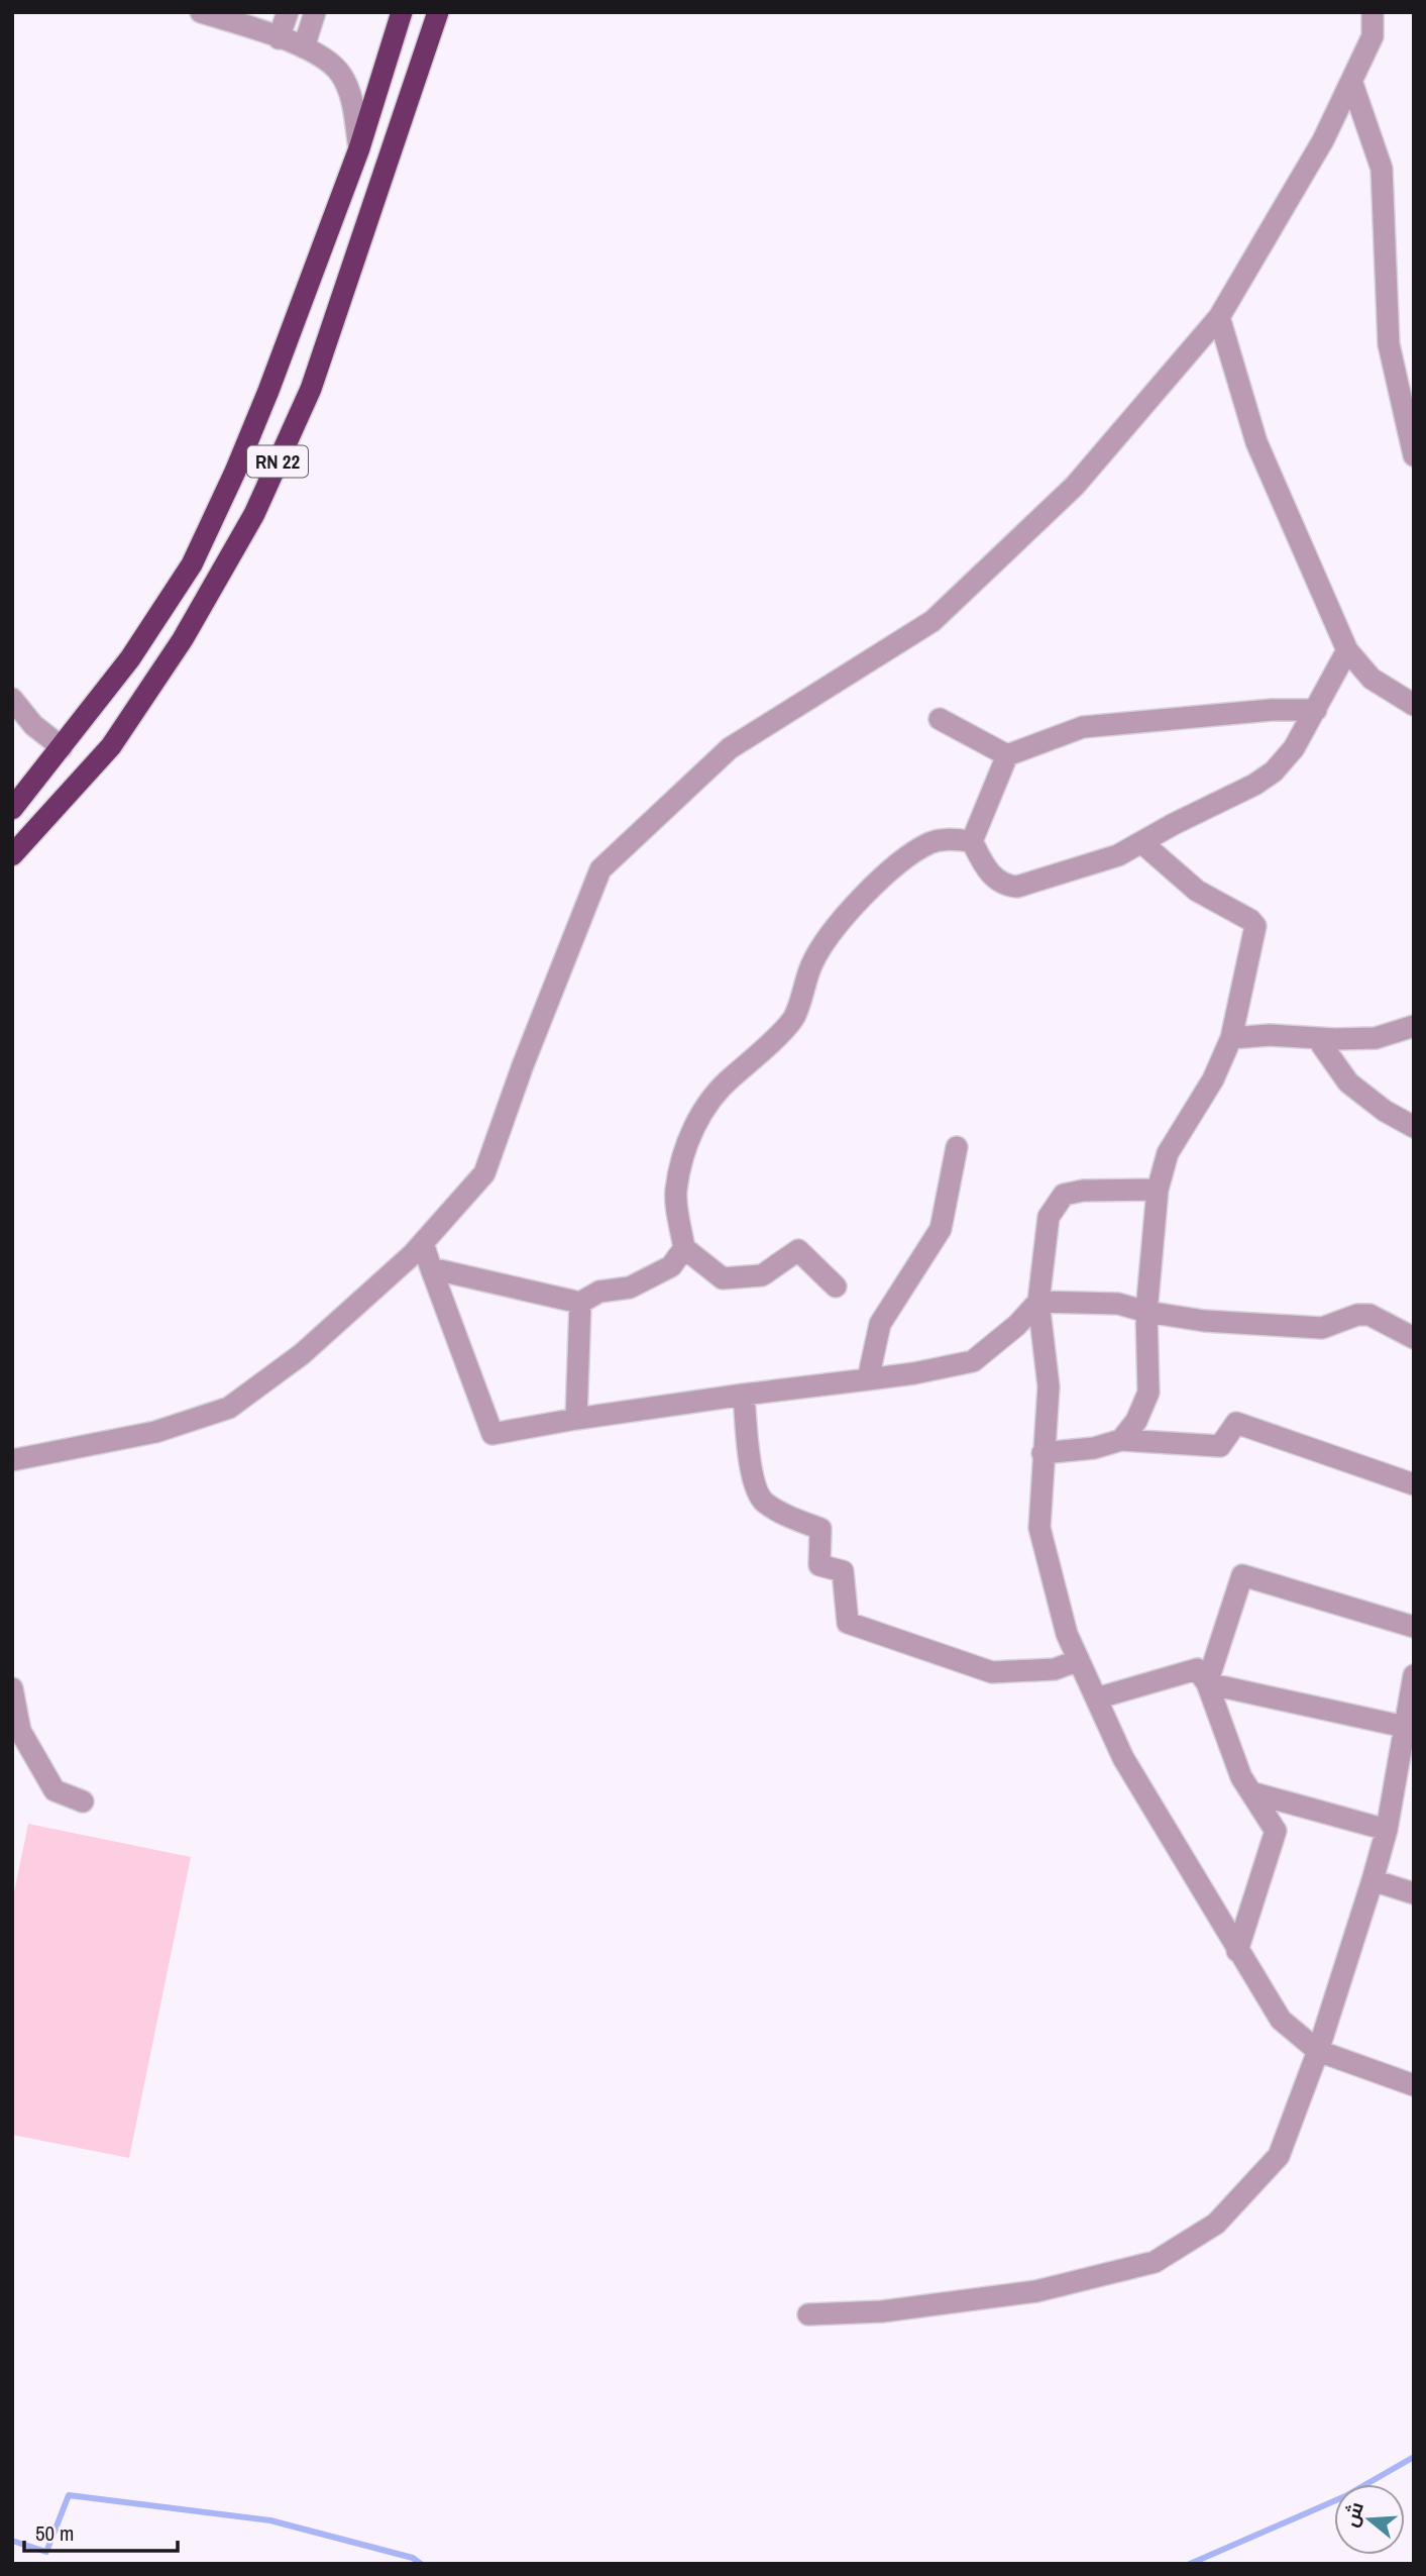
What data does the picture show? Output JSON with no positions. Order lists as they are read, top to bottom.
{
  "streets": {
    "highway": ["RN 22"]
  },
  "scale_bar": "50 m",
  "north": "left"
}
